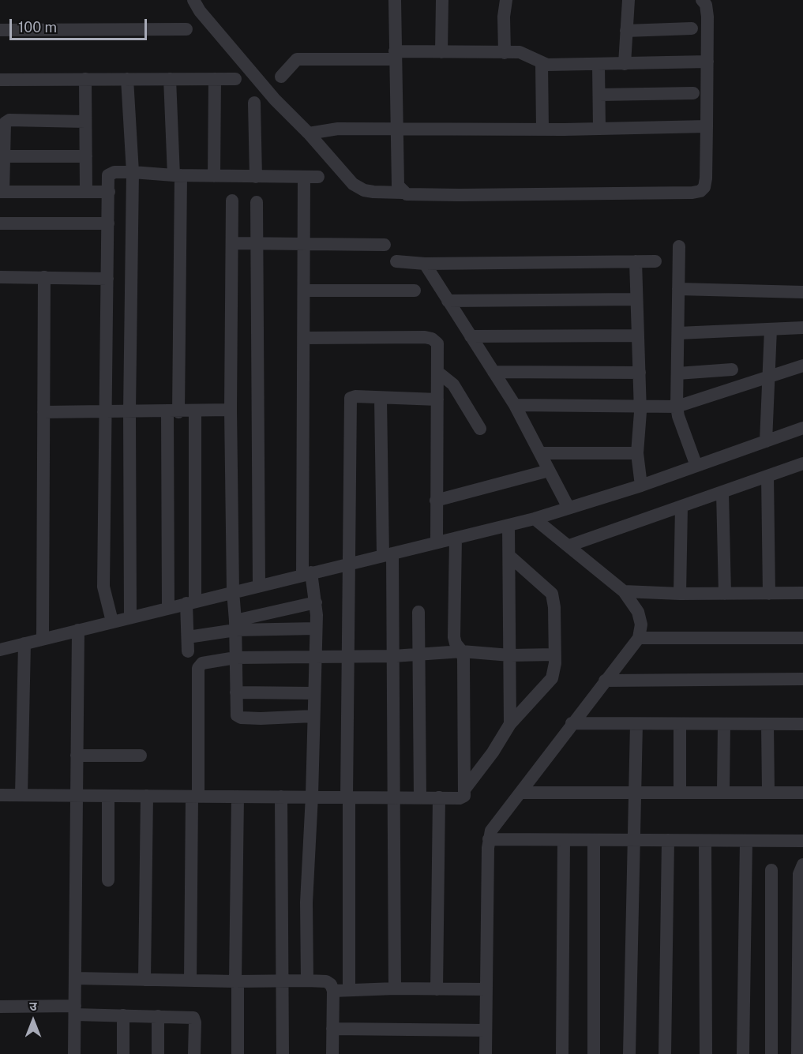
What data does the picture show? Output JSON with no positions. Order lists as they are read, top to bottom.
{
  "scale_bar": "100 m",
  "north": "top"
}
